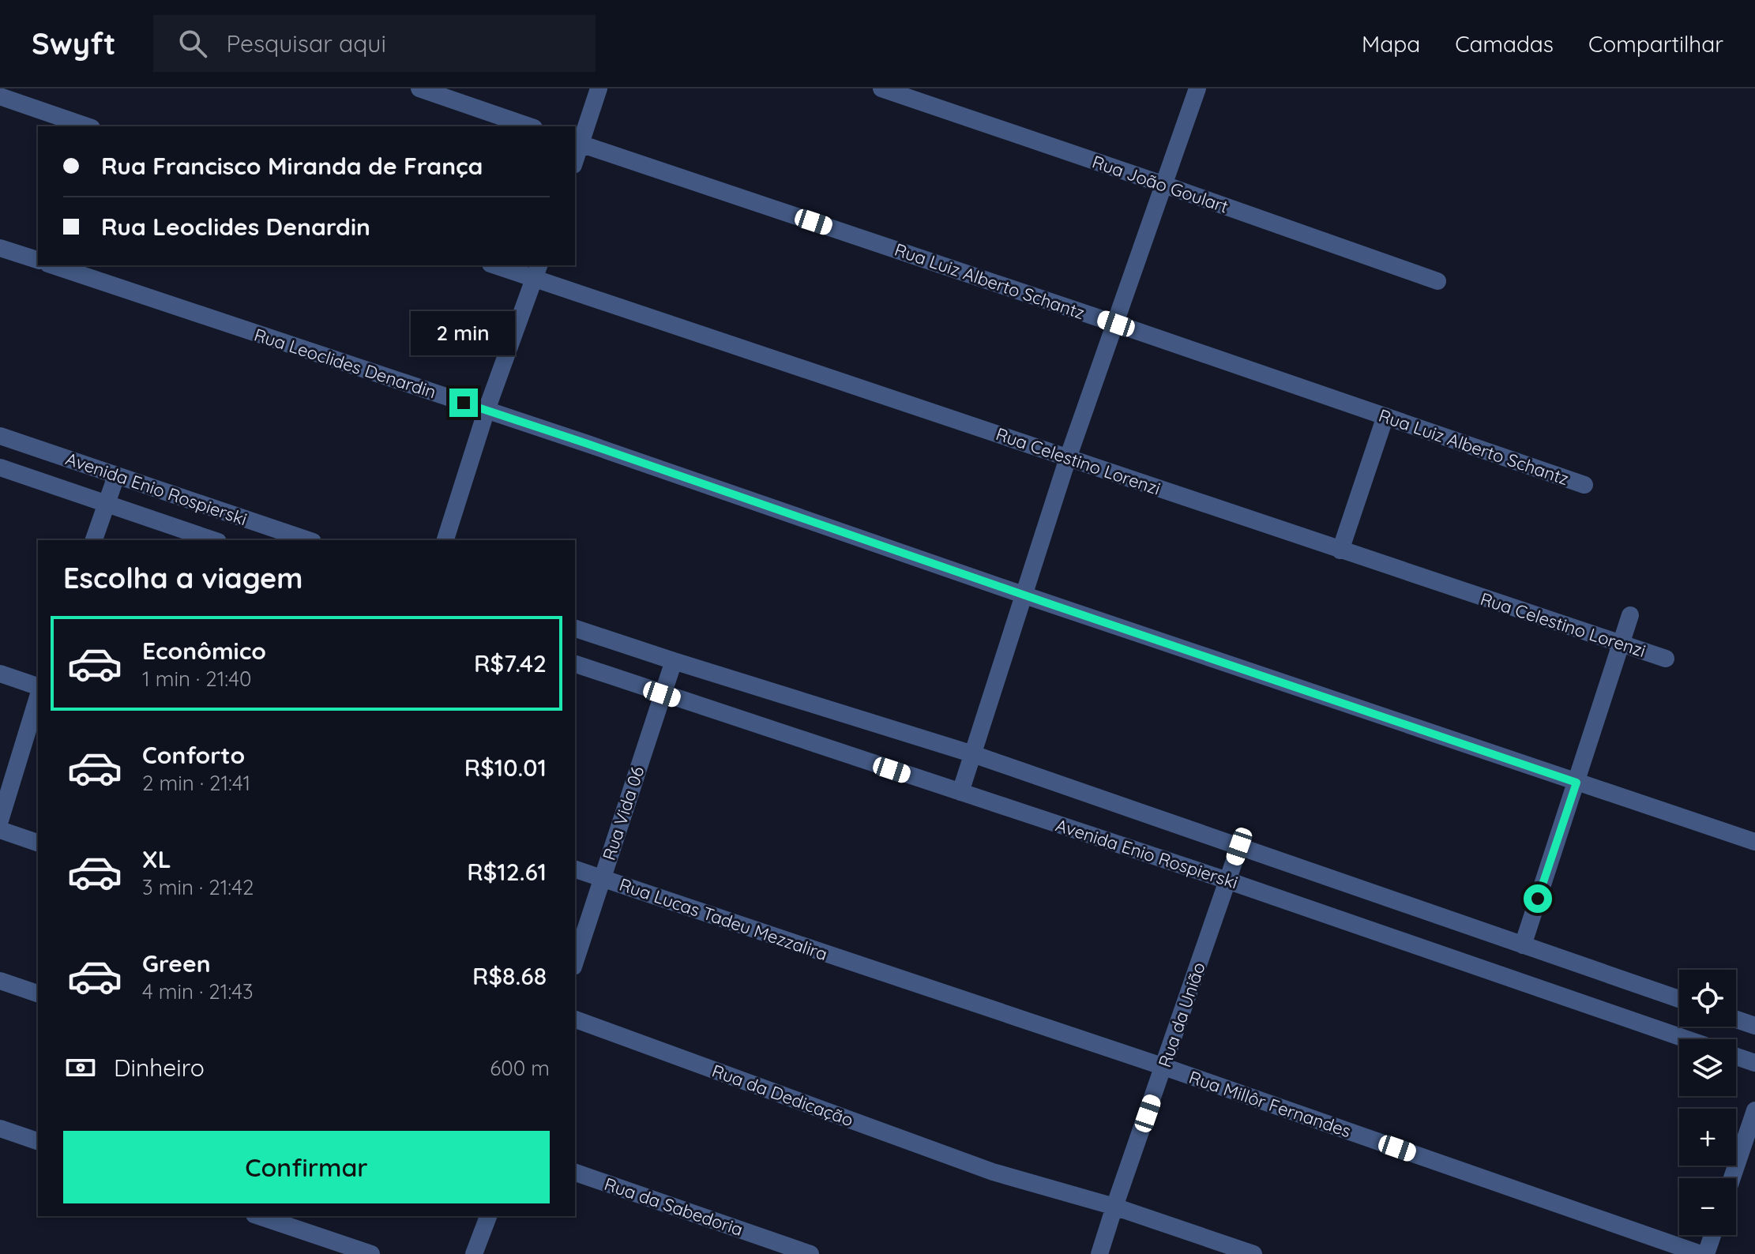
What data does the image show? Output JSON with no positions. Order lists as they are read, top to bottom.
{
  "streets": {
    "street": [
      "Rua João Goulart",
      "Rua Luiz Alberto Schantz",
      "Rua Leoclides Denardin",
      "Rua Celestino Lorenzi",
      "Avenida Enio Rospierski",
      "Rua Vida 06",
      "Rua Lucas Tadeu Mezzalira",
      "Rua da União",
      "Rua da Dedicação",
      "Rua Millôr Fernandes",
      "Rua da Sabedoria"
    ]
  },
  "crossings": [
    ["Avenida Enio Rospierski", "Rua Vida 06"],
    ["Avenida Enio Rospierski", "Rua da União"],
    ["Rua Vida 06", "Rua Lucas Tadeu Mezzalira"],
    ["Rua Lucas Tadeu Mezzalira", "Rua Millôr Fernandes"],
    ["Rua da União", "Rua da Dedicação"],
    ["Rua da União", "Rua Millôr Fernandes"]
  ],
  "page": {
    "header": "Swyft",
    "search": "Pesquisar aqui",
    "nav": ["Mapa", "Camadas", "Compartilhar"],
    "banner": ["Rua Francisco Miranda de França", "Rua Leoclides Denardin"],
    "bubble": "2 min",
    "heading": "Escolha a viagem",
    "list": [
      {
        "name": "Econômico",
        "note": "1 min · 21:40",
        "value": "R$7.42"
      },
      {
        "name": "Conforto",
        "note": "2 min · 21:41",
        "value": "R$10.01"
      },
      {
        "name": "XL",
        "note": "3 min · 21:42",
        "value": "R$12.61"
      },
      {
        "name": "Green",
        "note": "4 min · 21:43",
        "value": "R$8.68"
      }
    ],
    "map_buttons": ["+", "−"],
    "pay": ["Dinheiro", "600 m"],
    "buttons": "Confirmar"
  }
}
